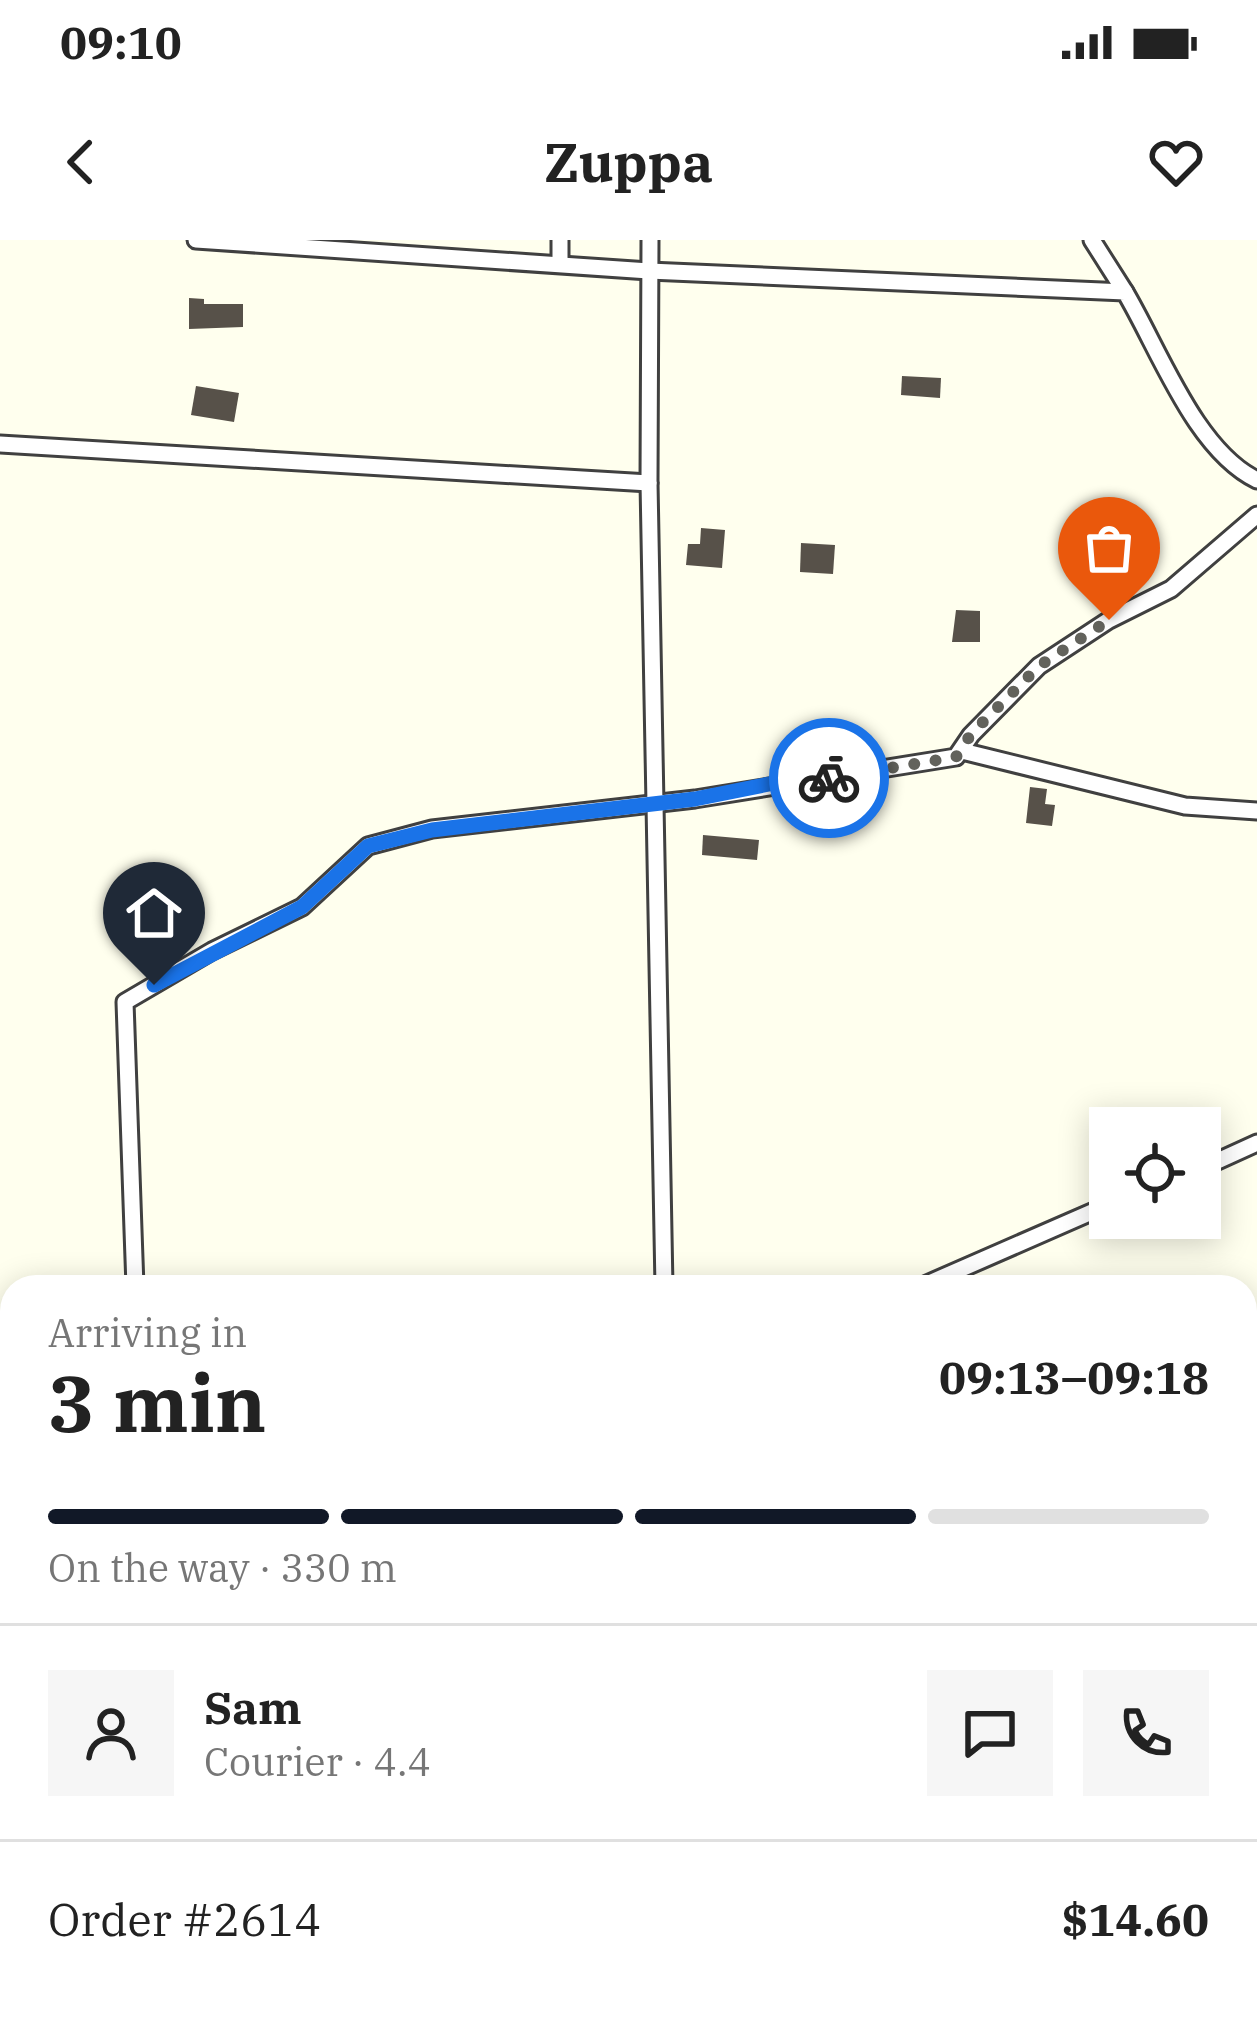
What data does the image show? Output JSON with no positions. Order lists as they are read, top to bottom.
{
  "page": {
    "status": "09:10",
    "header": "Zuppa",
    "heading": ["3 min", "Arriving in", "09:13–09:18"],
    "panel": [
      "Sam",
      "Courier · 4.4",
      "Order #2614",
      "$14.60"
    ],
    "bar": "On the way · 330 m"
  }
}
